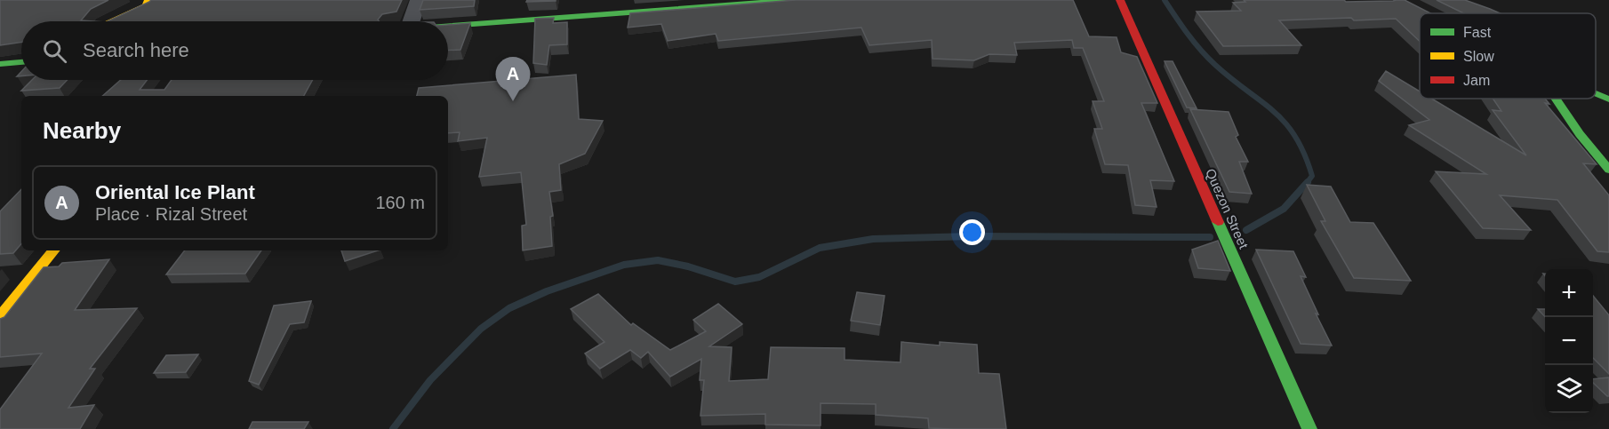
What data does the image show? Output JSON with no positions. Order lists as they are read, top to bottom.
{
  "streets": {
    "street": ["Quezon Street"]
  },
  "legend": ["Fast", "Slow", "Jam"],
  "page": {
    "search": "Search here",
    "pins": "A",
    "heading": "Nearby",
    "list": [
      {
        "mark": "A",
        "name": "Oriental Ice Plant",
        "note": "Place · Rizal Street",
        "value": "160 m"
      }
    ],
    "map_buttons": ["+", "−"]
  }
}
